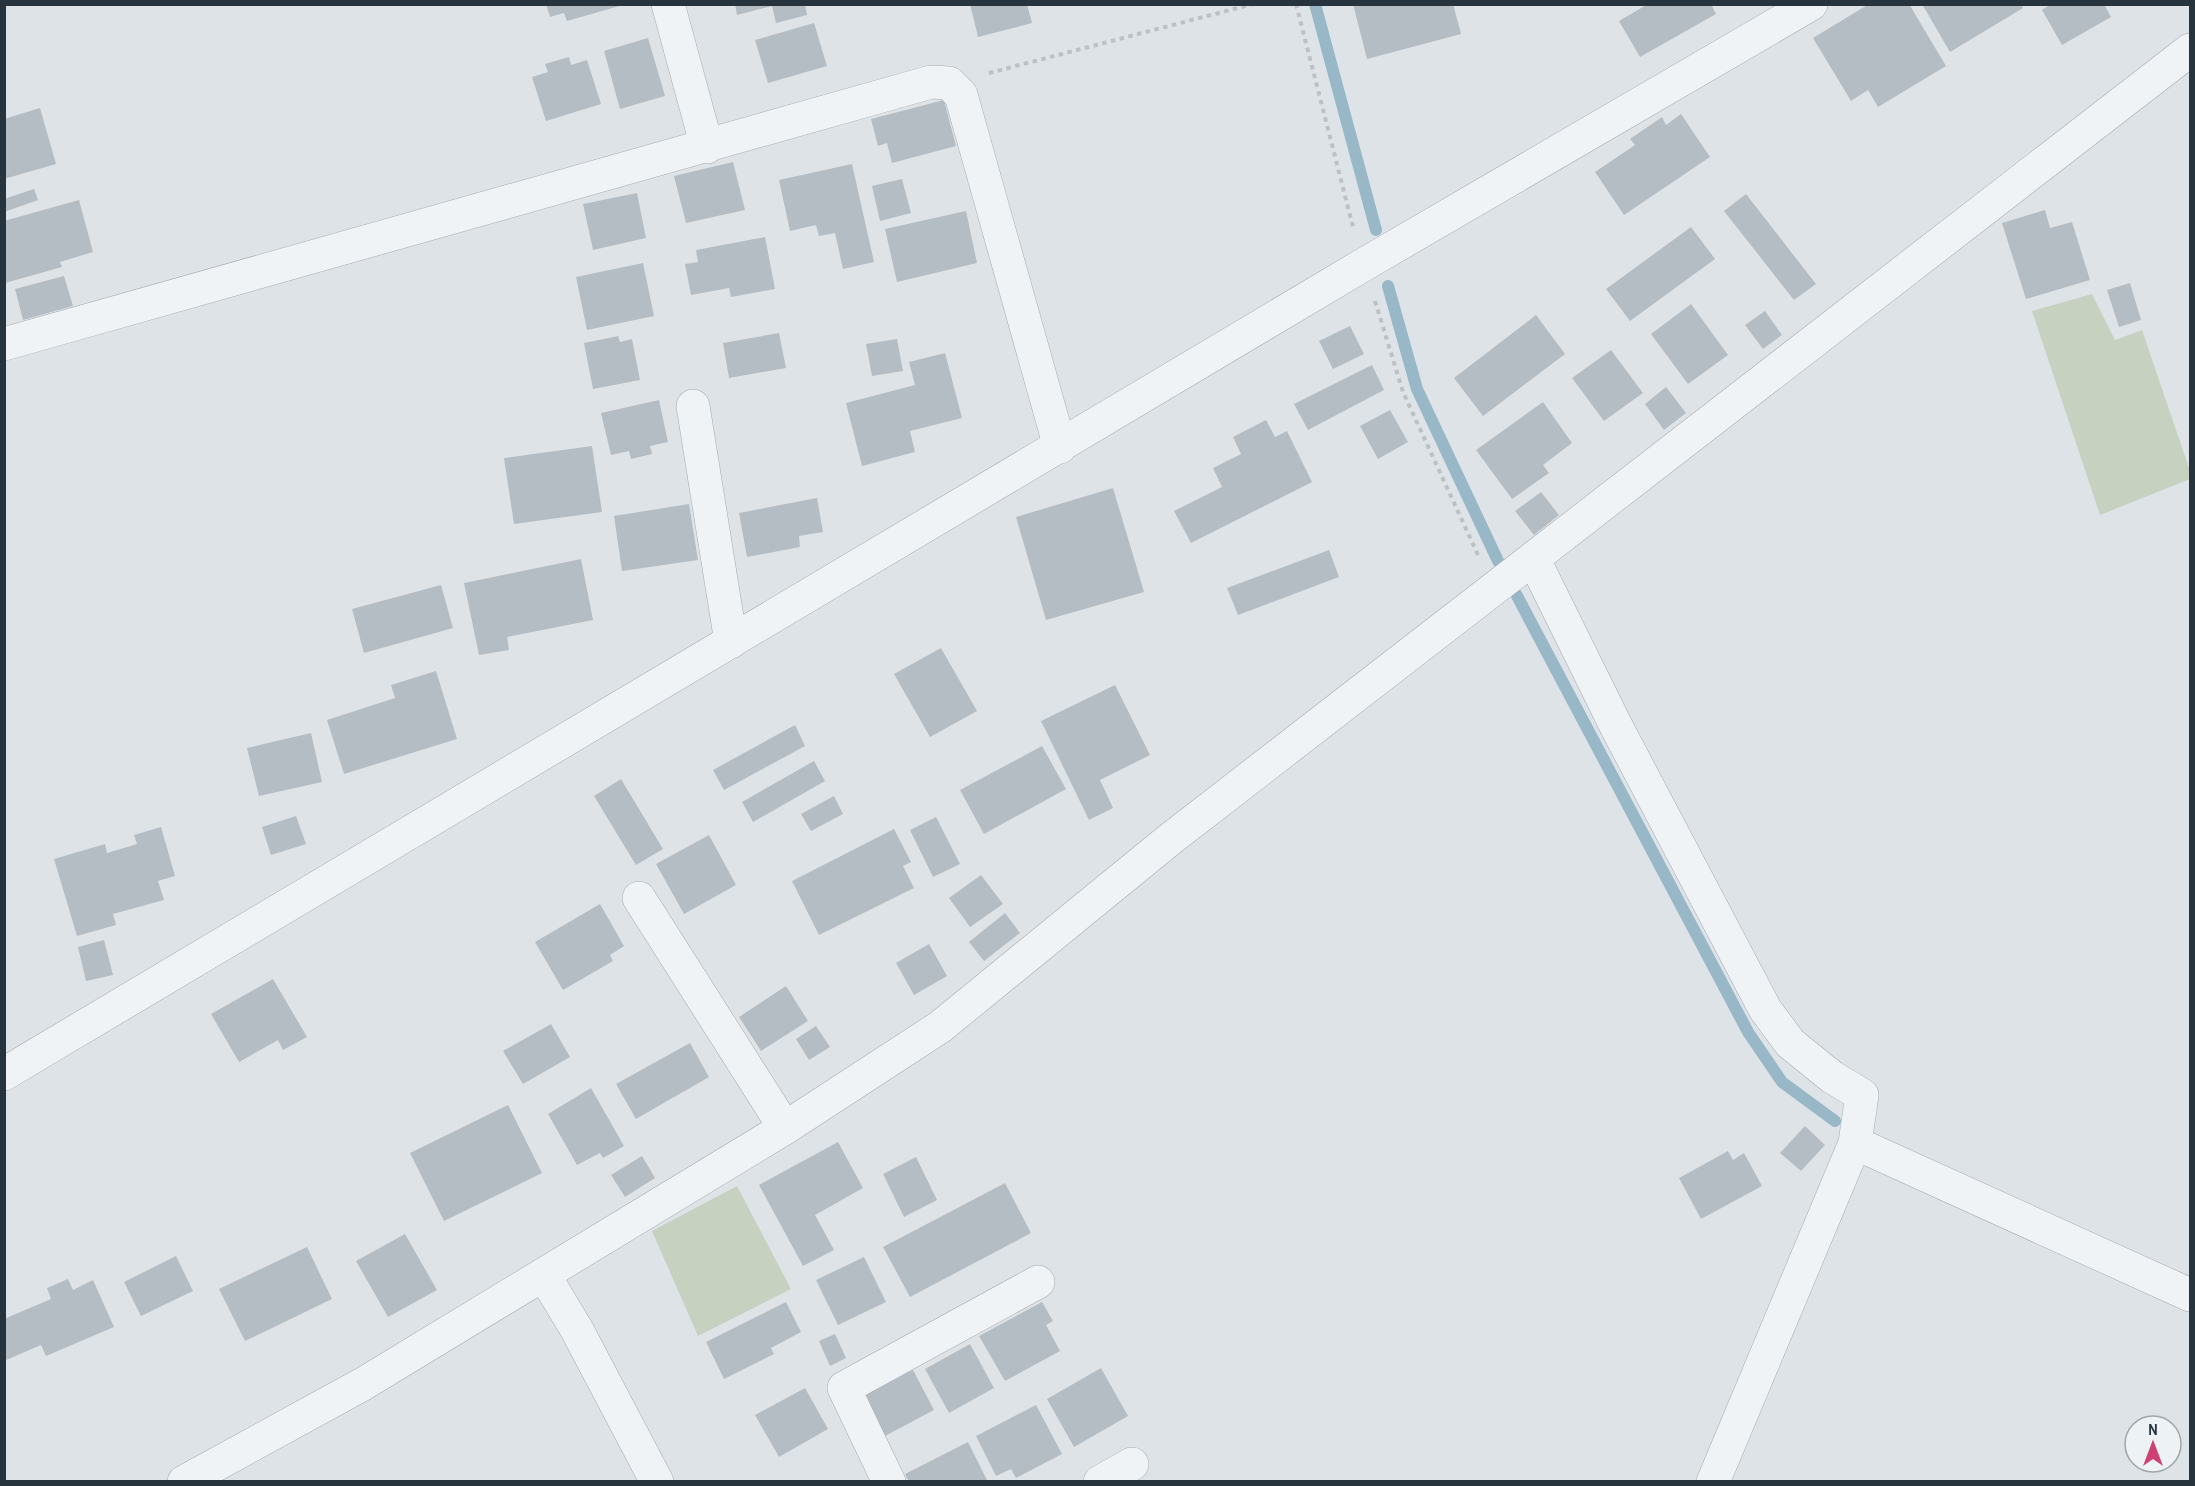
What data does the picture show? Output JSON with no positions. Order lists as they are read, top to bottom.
{
  "north": "top"
}
